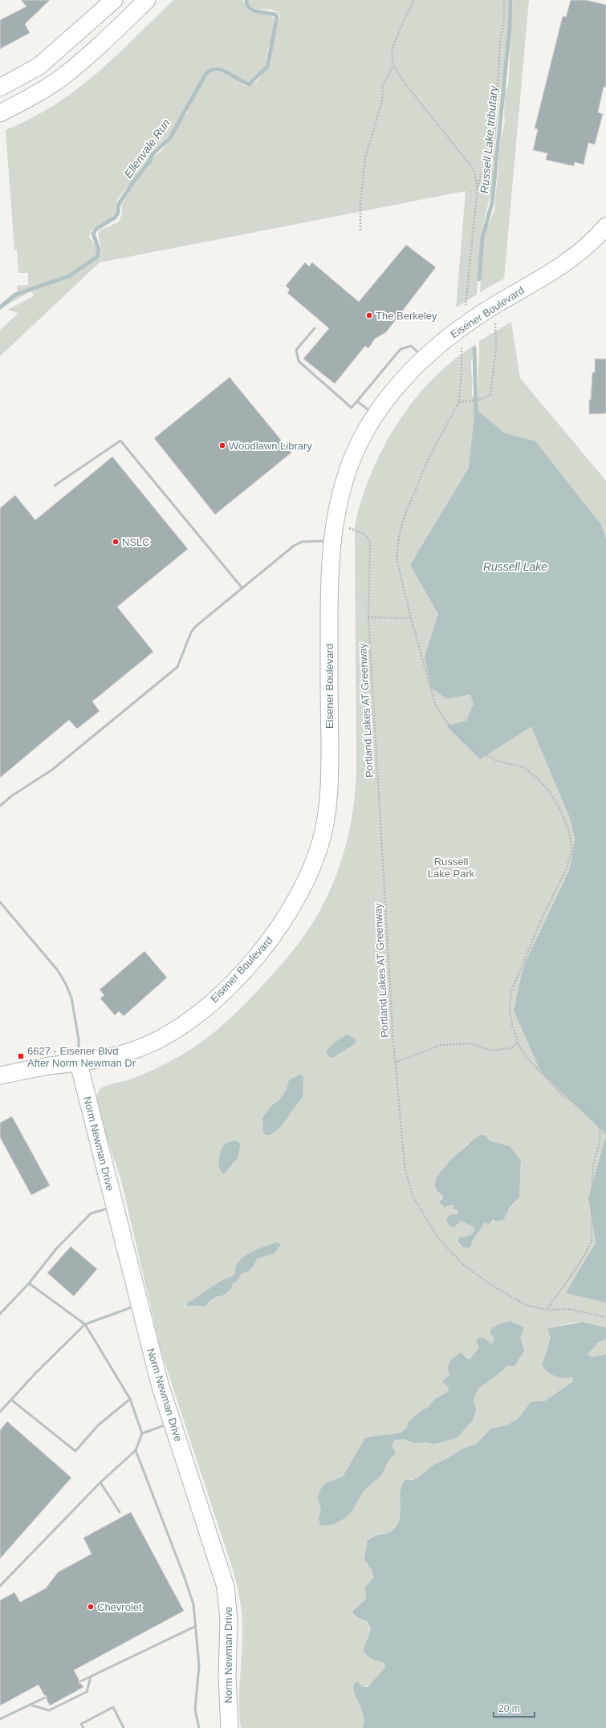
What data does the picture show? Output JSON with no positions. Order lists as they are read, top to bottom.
{
  "streets": {
    "street": ["Eisener Boulevard", "Norm Newman Drive"],
    "path": ["Portland Lakes AT Greenway"]
  },
  "crossings": [
    ["Eisener Boulevard", "Portland Lakes AT Greenway"],
    ["Eisener Boulevard", "Norm Newman Drive"]
  ],
  "water": ["Russell Lake tributary", "Ellenvale Run", "Russell Lake"],
  "parks": ["Russell Lake Park"],
  "places": {
    "other": [
      "The Berkeley",
      "Woodlawn Library",
      "NSLC",
      "Chevrolet"
    ],
    "transit": ["6627 - Eisener Blvd After Norm Newman Dr"]
  },
  "scale_bar": "20 m"
}
